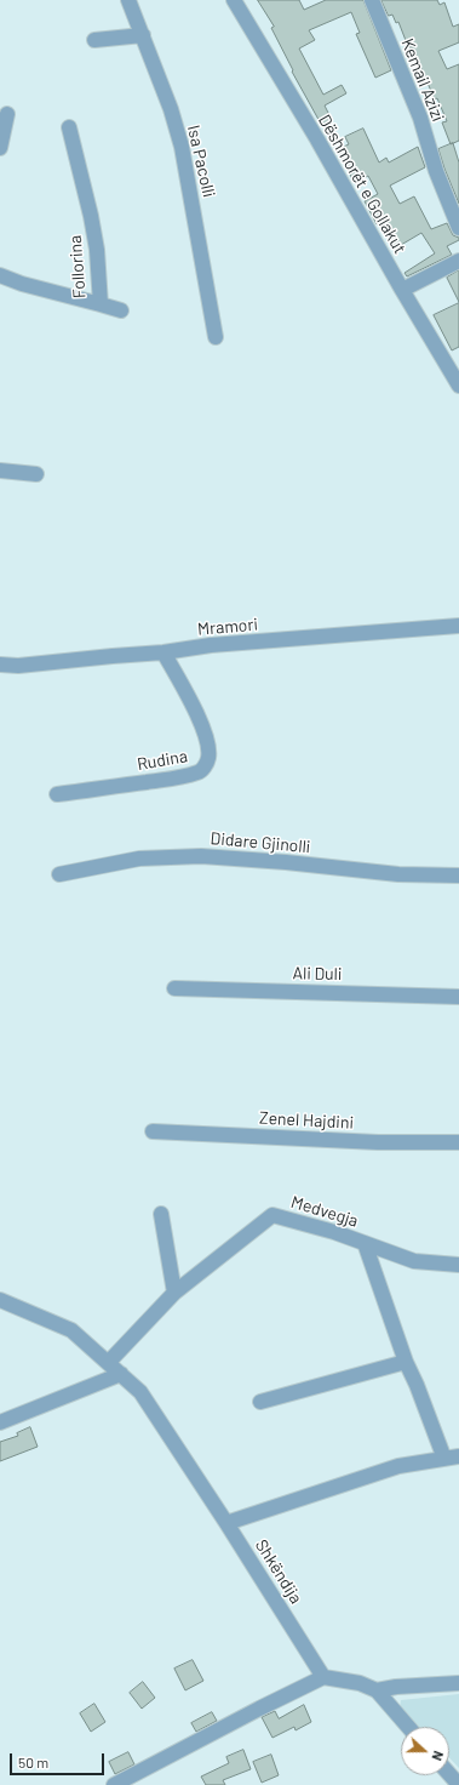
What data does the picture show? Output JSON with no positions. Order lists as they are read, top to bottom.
{
  "streets": {
    "street": [
      "Kemail Azizi",
      "Isa Pacolli",
      "Dëshmorët e Gollakut",
      "Follorina",
      "Mramori",
      "Rudina",
      "Didare Gjinolli",
      "Ali Duli",
      "Zenel Hajdini",
      "Medvegja",
      "Shkëndija"
    ]
  },
  "crossings": [
    ["Mramori", "Rudina"],
    ["Medvegja", "Shkëndija"]
  ],
  "scale_bar": "50 m",
  "north": "right"
}
